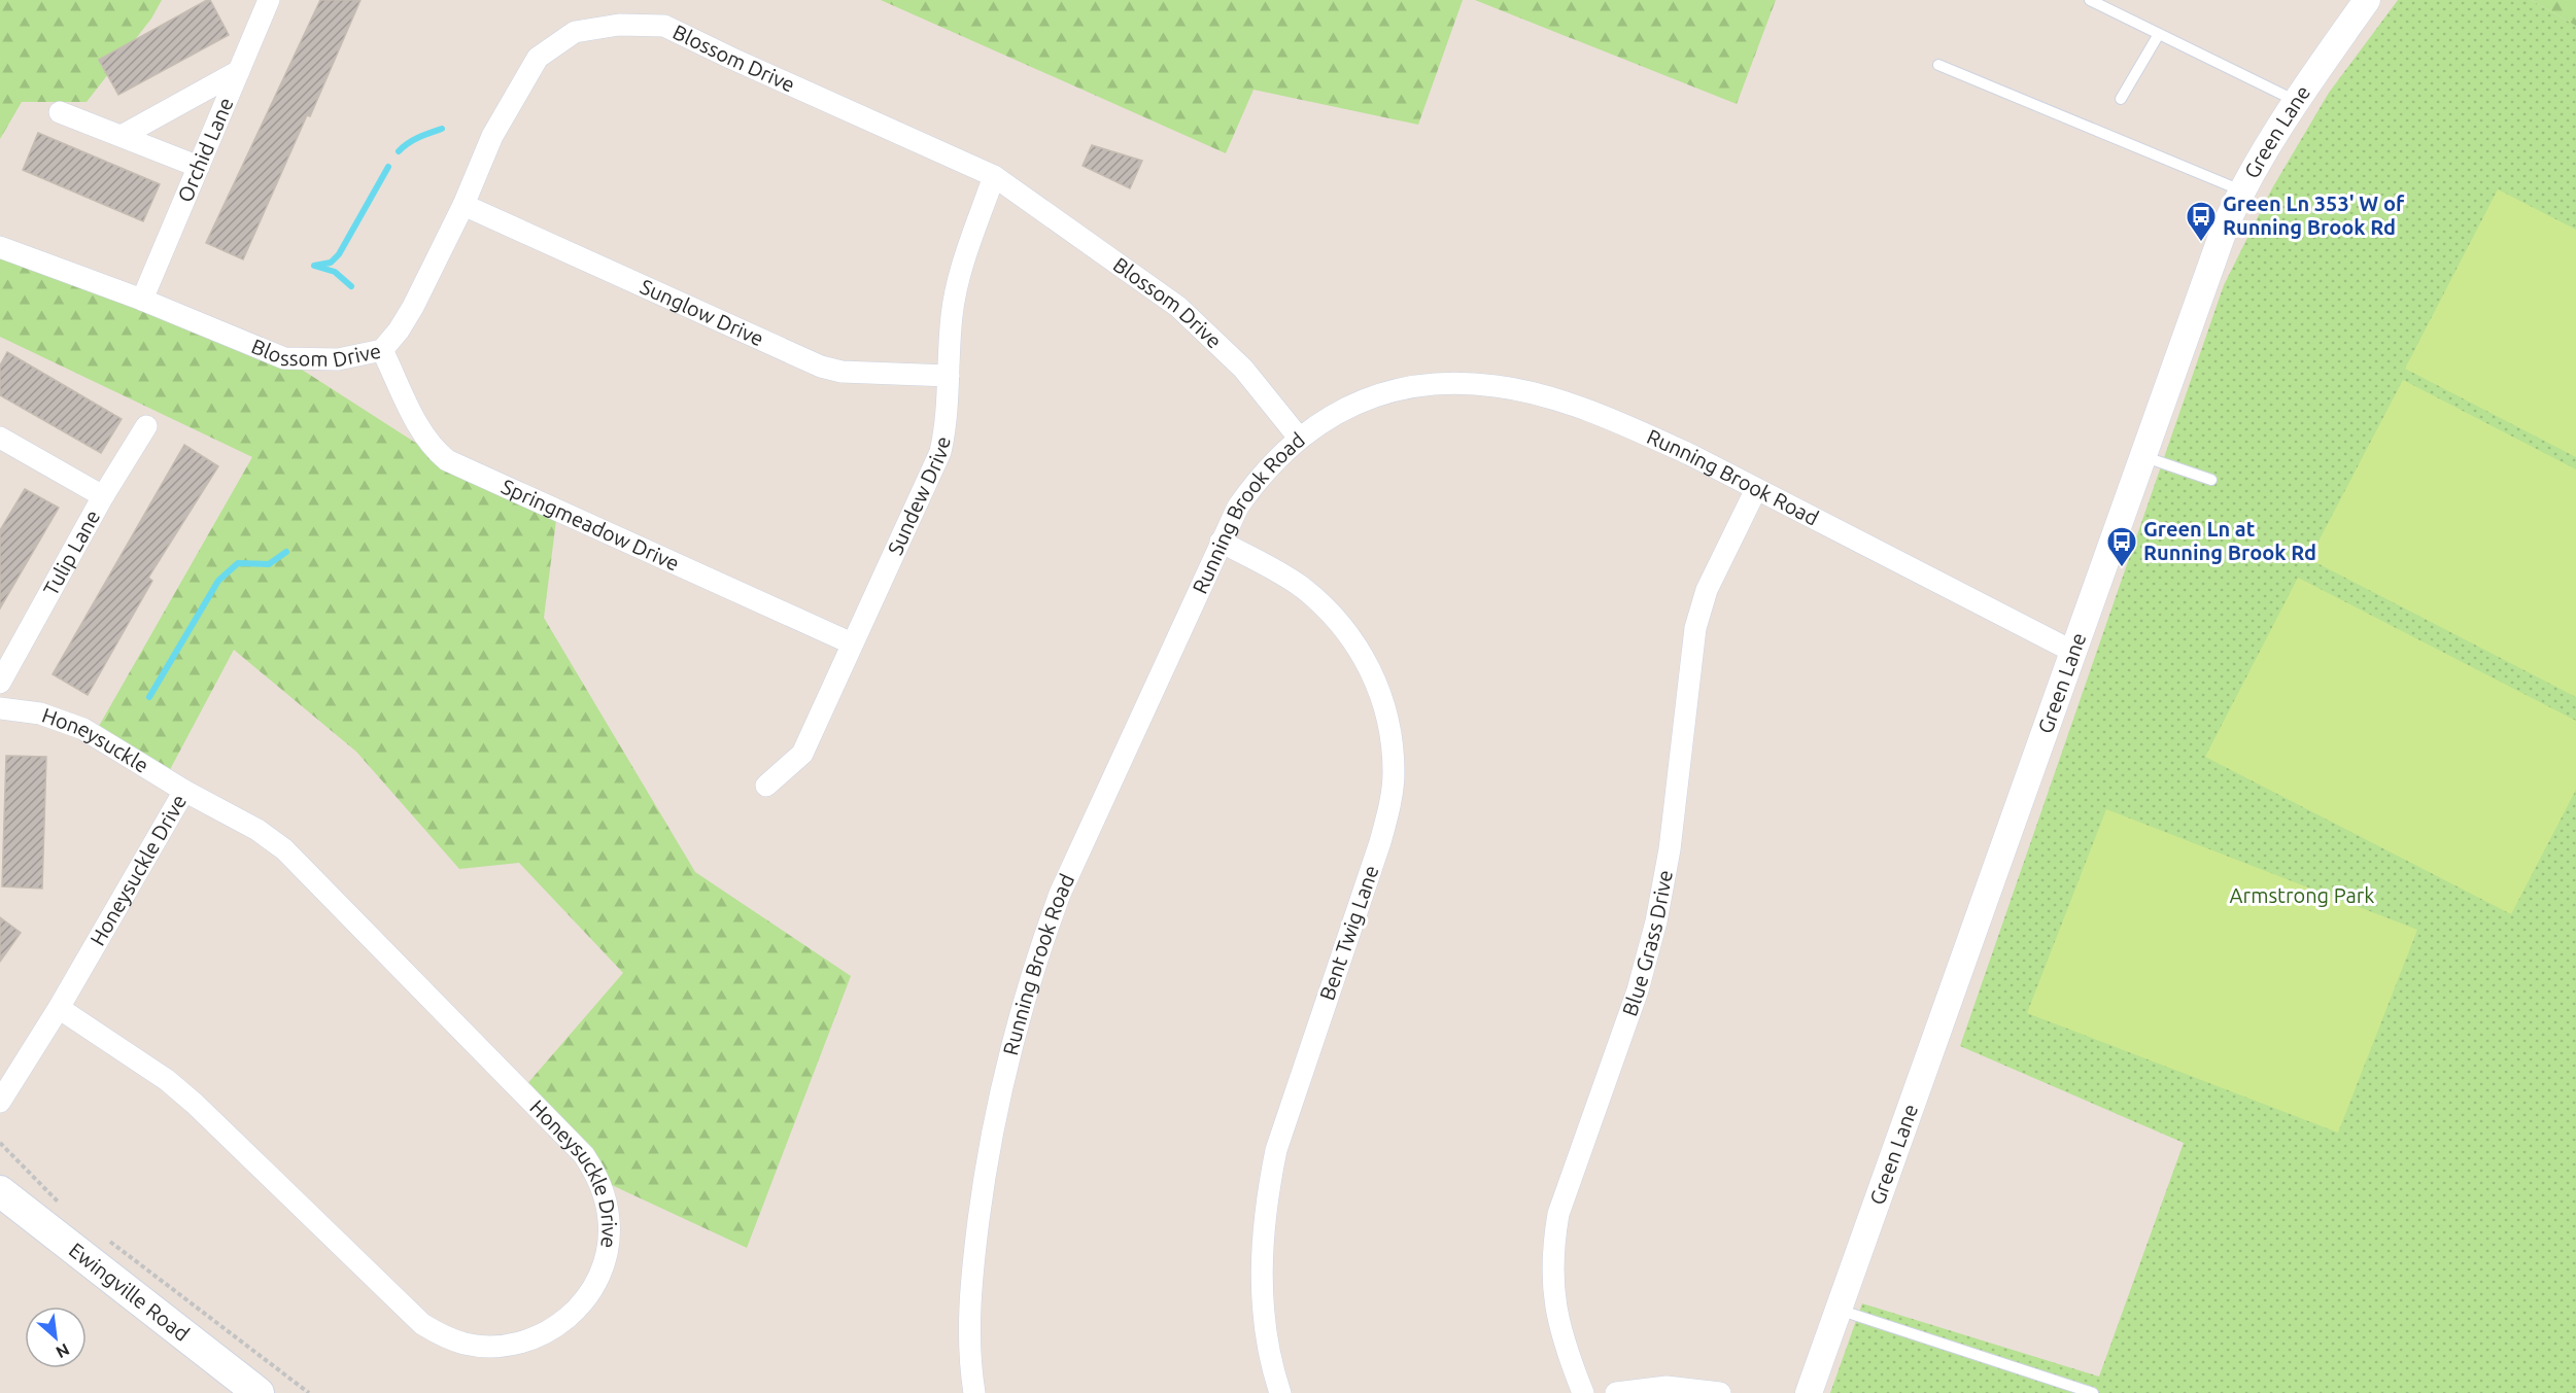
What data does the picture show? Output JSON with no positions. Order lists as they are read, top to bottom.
{
  "streets": {
    "main road": ["Ewingville Road"],
    "street": [
      "Blossom Drive",
      "Green Lane",
      "Orchid Lane",
      "Sunglow Drive",
      "Running Brook Road",
      "Sundew Drive",
      "Springmeadow Drive",
      "Tulip Lane",
      "Honeysuckle",
      "Honeysuckle Drive",
      "Bent Twig Lane",
      "Blue Grass Drive"
    ]
  },
  "crossings": [
    ["Blossom Drive", "Orchid Lane"],
    ["Blossom Drive", "Sunglow Drive"],
    ["Blossom Drive", "Running Brook Road"],
    ["Blossom Drive", "Sundew Drive"],
    ["Blossom Drive", "Springmeadow Drive"],
    ["Green Lane", "Running Brook Road"],
    ["Sunglow Drive", "Sundew Drive"],
    ["Running Brook Road", "Bent Twig Lane"],
    ["Running Brook Road", "Blue Grass Drive"],
    ["Sundew Drive", "Springmeadow Drive"],
    ["Honeysuckle", "Honeysuckle Drive"]
  ],
  "parks": ["Armstrong Park"],
  "places": {
    "bus stop": ["Green Ln 353' W of Running Brook Rd", "Green Ln at Running Brook Rd"]
  },
  "north": "bottom right"
}
